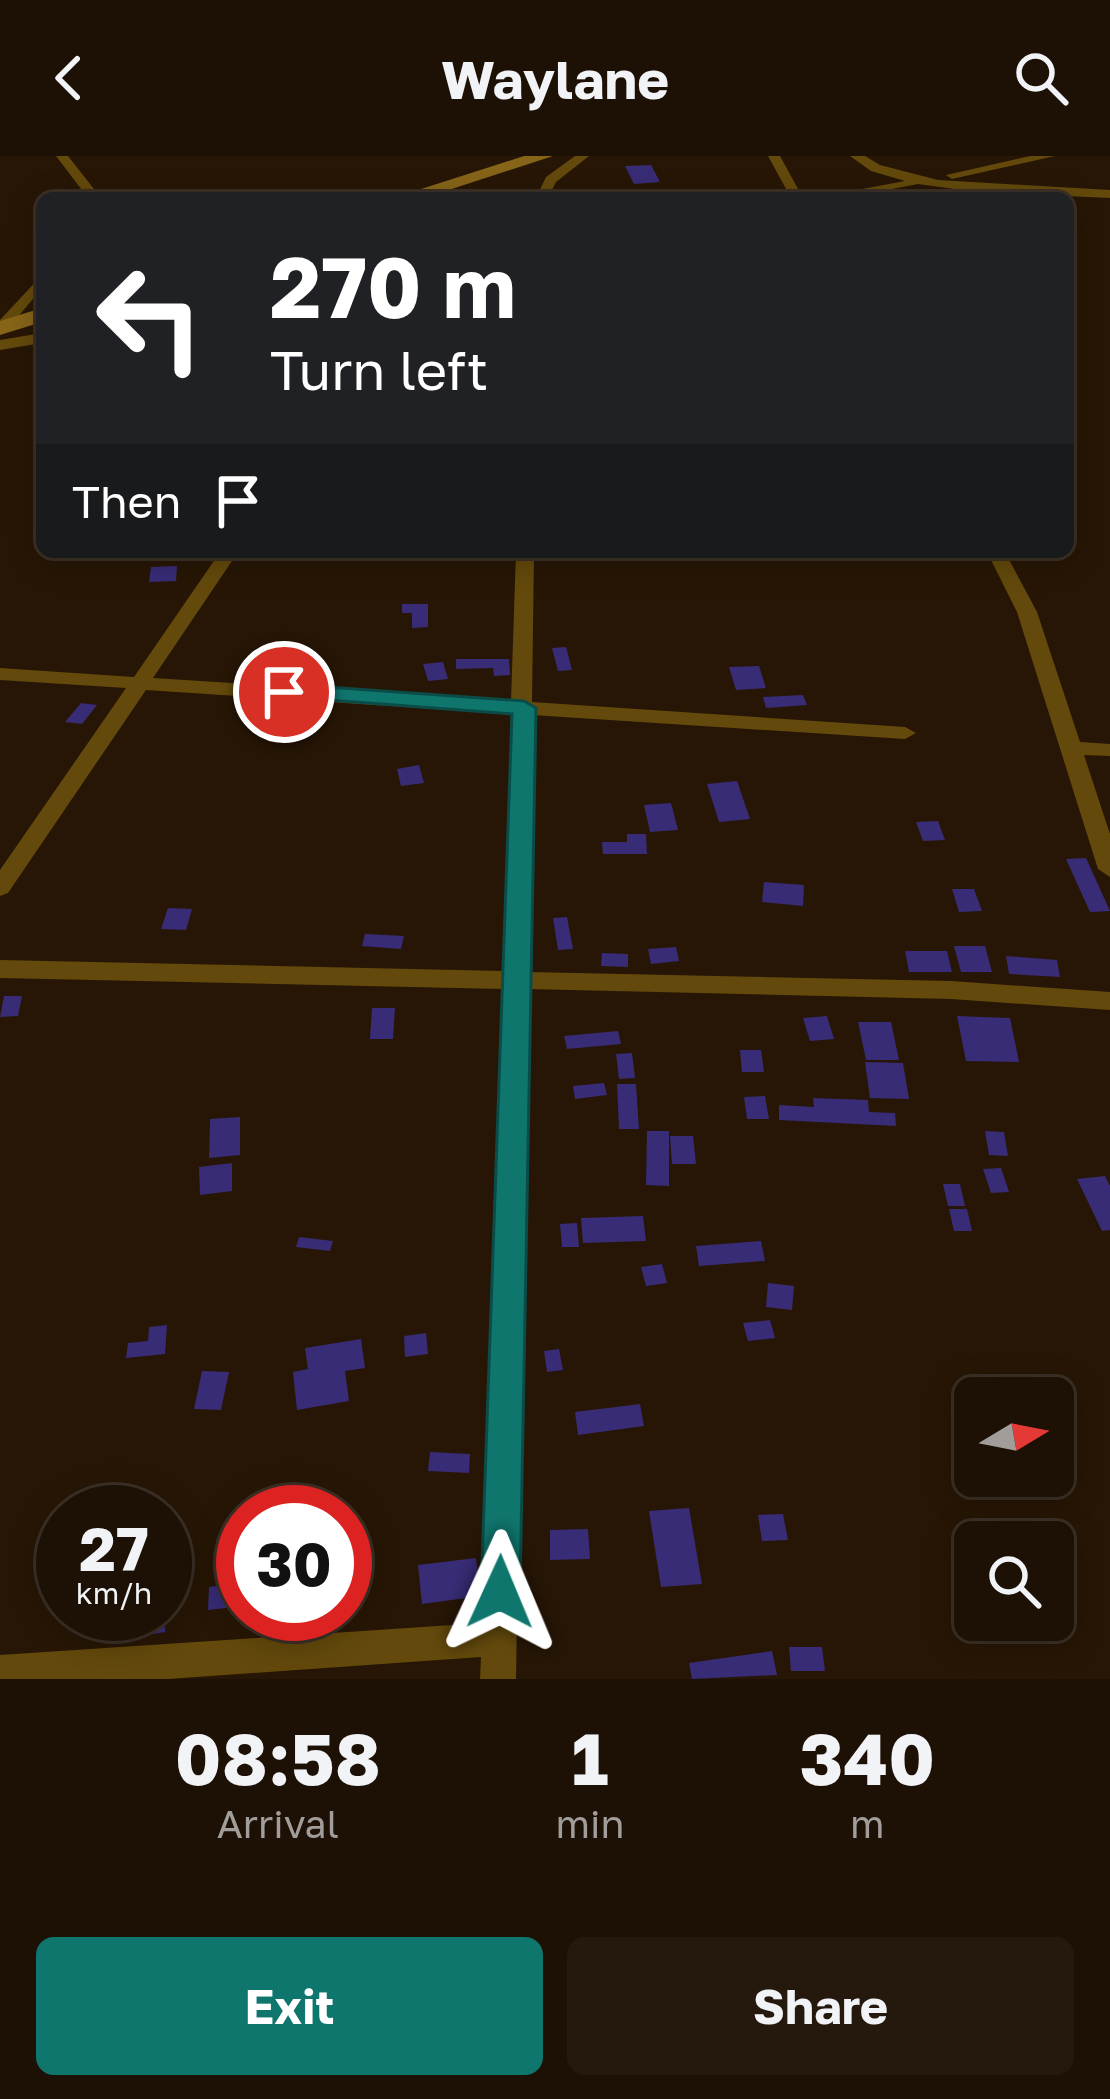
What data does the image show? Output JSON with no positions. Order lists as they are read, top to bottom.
{
  "north": "right",
  "page": {
    "header": "Waylane",
    "turn": ["270 m", "Turn left"],
    "then": "Then",
    "speed": "27 km/h",
    "limit": "30",
    "eta": [
      "08:58",
      "Arrival",
      "1",
      "min",
      "340",
      "m"
    ],
    "buttons": ["Exit", "Share"]
  }
}
